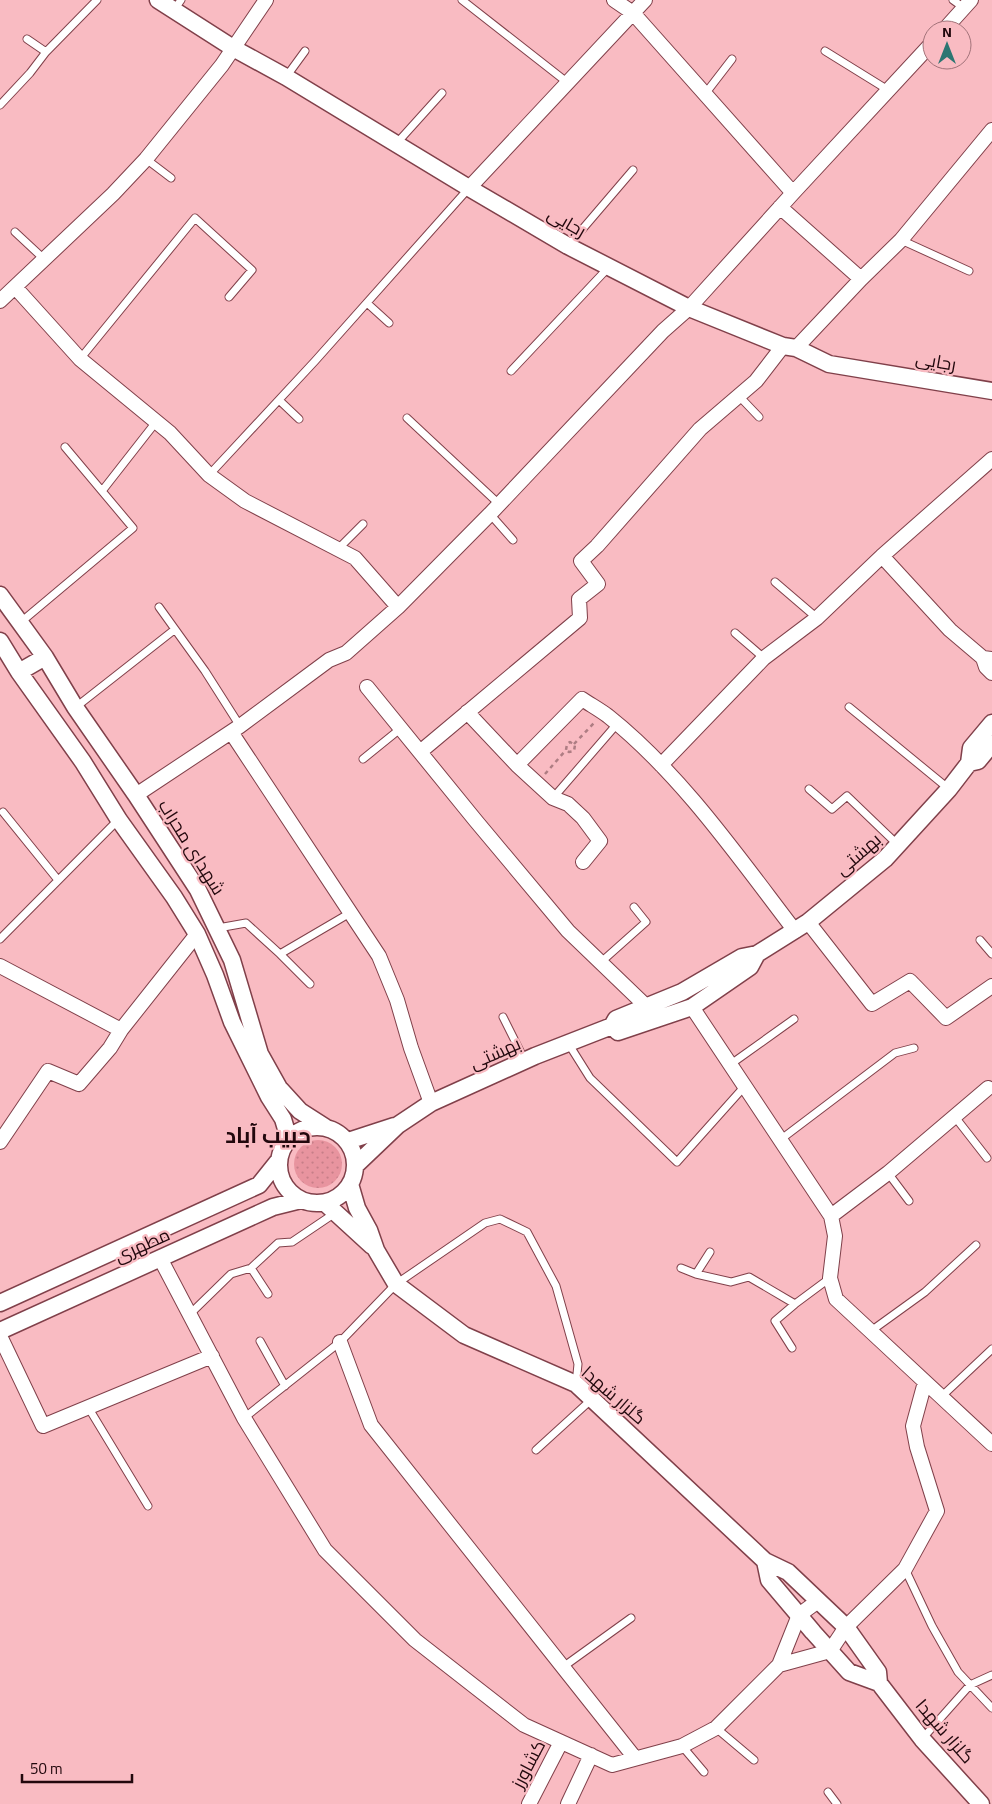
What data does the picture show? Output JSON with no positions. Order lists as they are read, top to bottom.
{
  "streets": {
    "street": [
      "رجایی",
      "شهدای محراب",
      "بهشتی",
      "مطهری",
      "گلزار شهدا",
      "کشاورز"
    ]
  },
  "crossings": [
    ["شهدای محراب", "مطهری"]
  ],
  "districts": ["حبیب آباد"],
  "scale_bar": "50 m",
  "north": "top"
}
